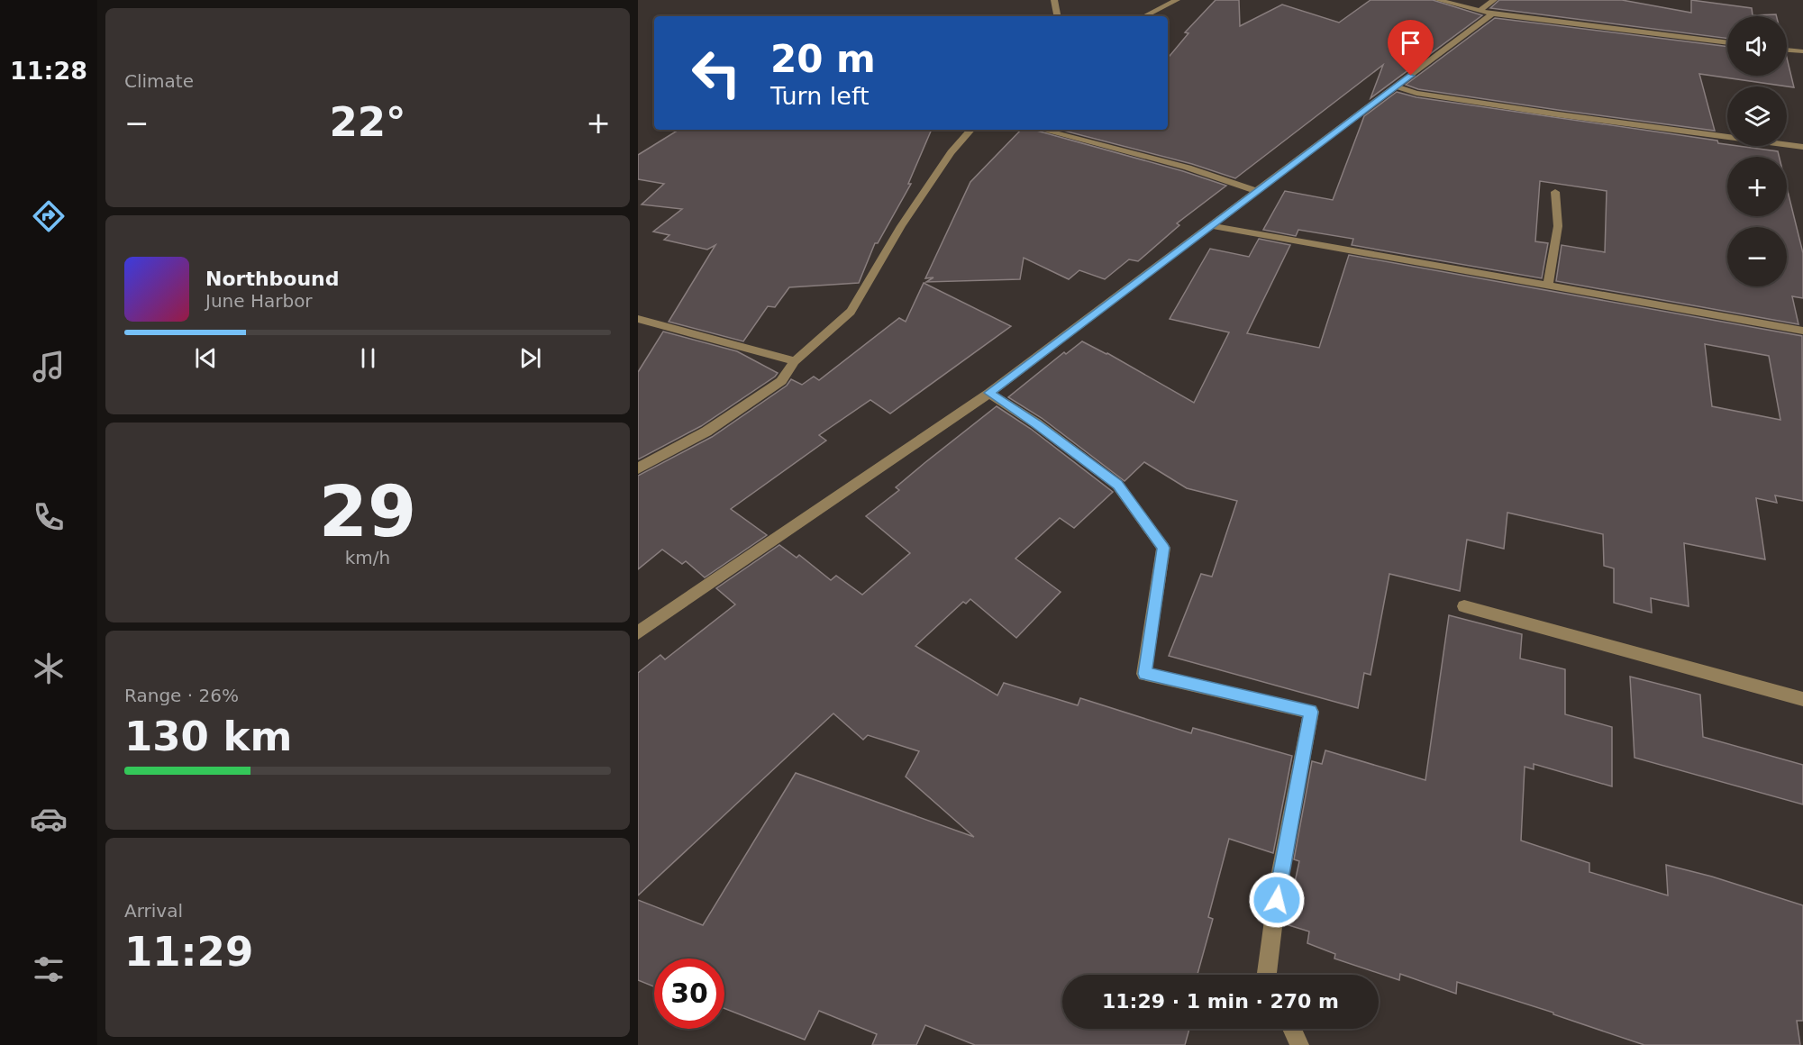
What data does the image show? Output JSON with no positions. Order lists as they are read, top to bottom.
{
  "page": {
    "tabs": "11:28",
    "tile": [
      "Climate",
      ["29", "km/h"],
      ["Range · 26%", "130 km"],
      ["Arrival", "11:29"]
    ],
    "map_buttons": ["+", "−"],
    "turn": ["20 m", "Turn left"],
    "heat": ["−", "22°", "+"],
    "song": ["Northbound", "June Harbor"],
    "limit": "30",
    "trip": "11:29 · 1 min · 270 m"
  }
}
